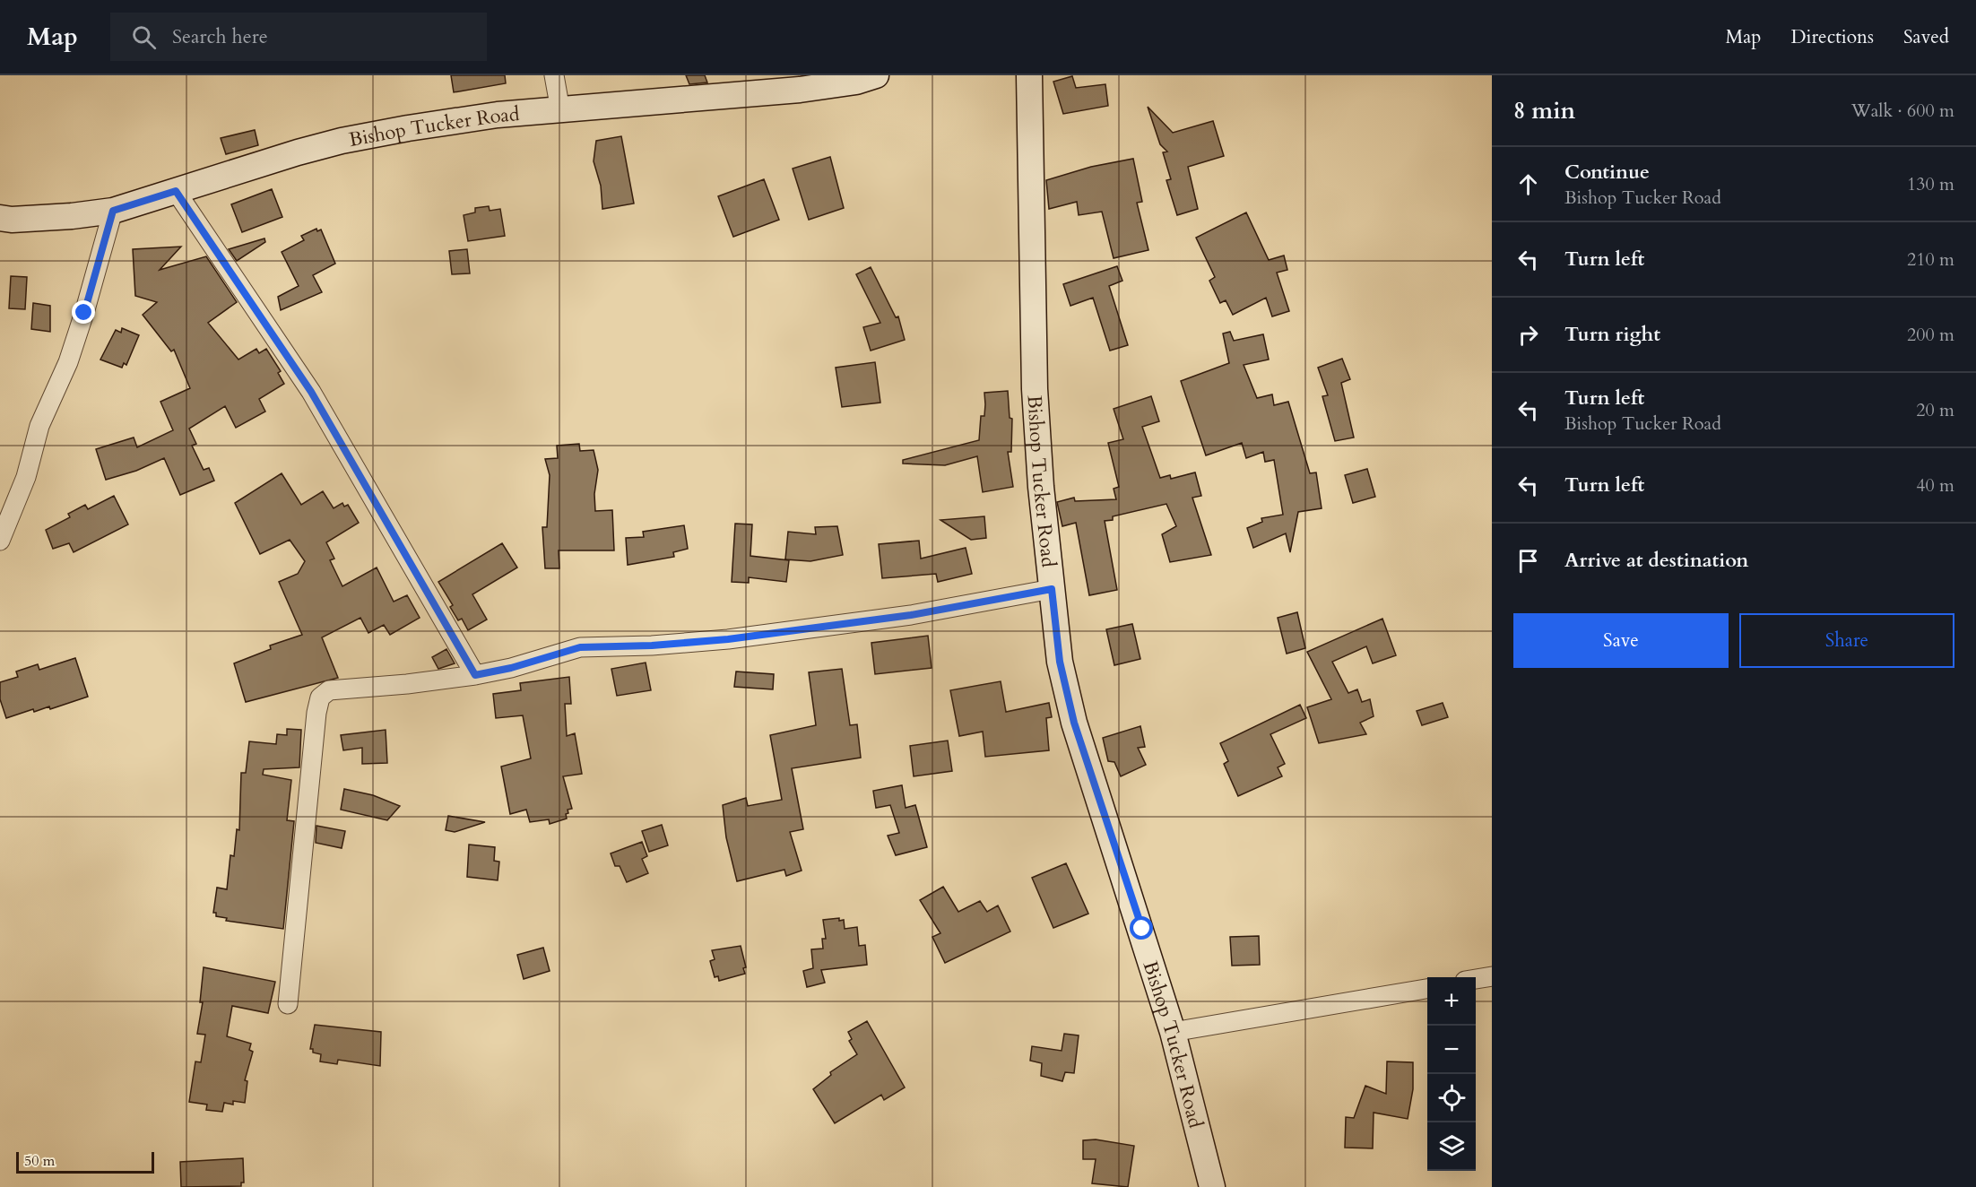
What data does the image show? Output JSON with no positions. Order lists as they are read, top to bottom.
{
  "streets": {
    "main road": ["Bishop Tucker Road"]
  },
  "scale_bar": "50 m",
  "page": {
    "header": "Map",
    "search": "Search here",
    "nav": ["Map", "Directions", "Saved"],
    "heading": ["8 min", "Walk · 600 m"],
    "list": [
      ["Continue", "Bishop Tucker Road", "130 m"],
      ["Turn left", "210 m"],
      ["Turn right", "200 m"],
      ["Turn left", "Bishop Tucker Road", "20 m"],
      ["Turn left", "40 m"],
      "Arrive at destination"
    ],
    "buttons": ["Save", "Share"],
    "map_buttons": ["+", "−"],
    "scale": "50 m"
  }
}
